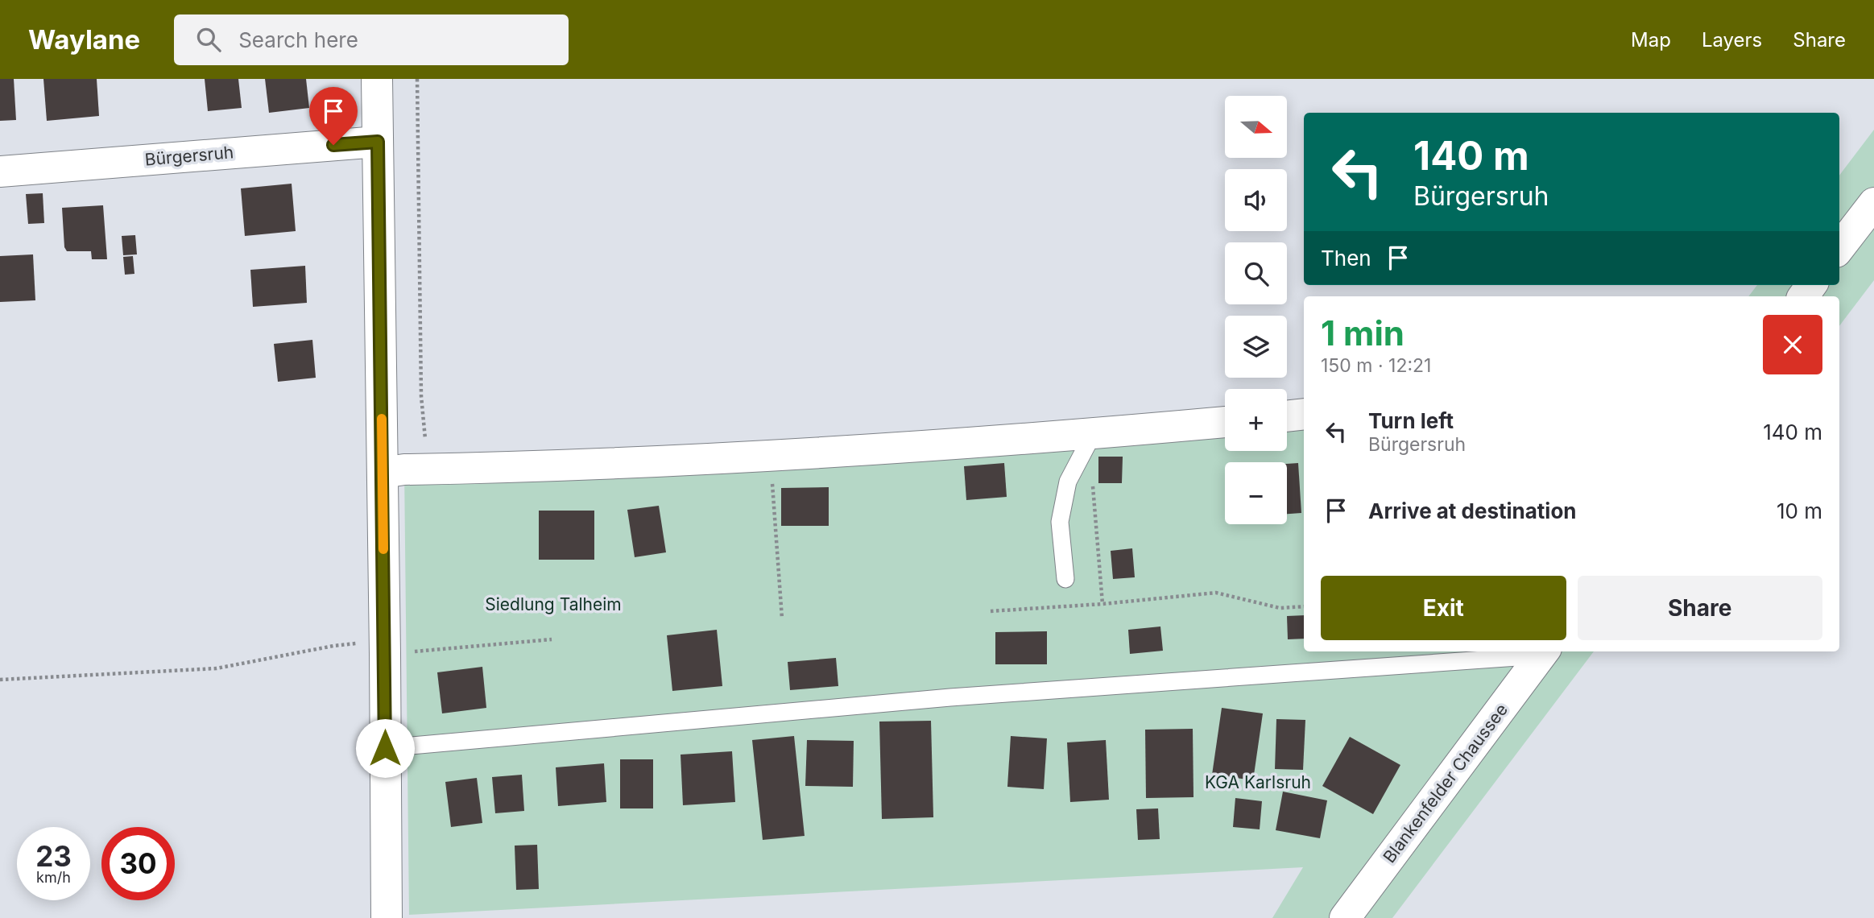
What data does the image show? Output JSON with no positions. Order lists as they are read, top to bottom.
{
  "streets": {
    "street": ["Bürgersruh", "Blankenfelder Chaussee"]
  },
  "parks": ["Siedlung Talheim", "KGA Karlsruh"],
  "north": "right",
  "page": {
    "header": "Waylane",
    "search": "Search here",
    "nav": ["Map", "Layers", "Share"],
    "map_buttons": ["+", "−"],
    "turn": ["140 m", "Bürgersruh"],
    "then": "Then",
    "heading": ["1 min", "150 m · 12:21"],
    "list": [
      {
        "name": "Turn left",
        "note": "Bürgersruh",
        "value": "140 m"
      },
      {
        "name": "Arrive at destination",
        "value": "10 m"
      }
    ],
    "buttons": ["Exit", "Share"],
    "speed": "23 km/h",
    "limit": "30"
  }
}
